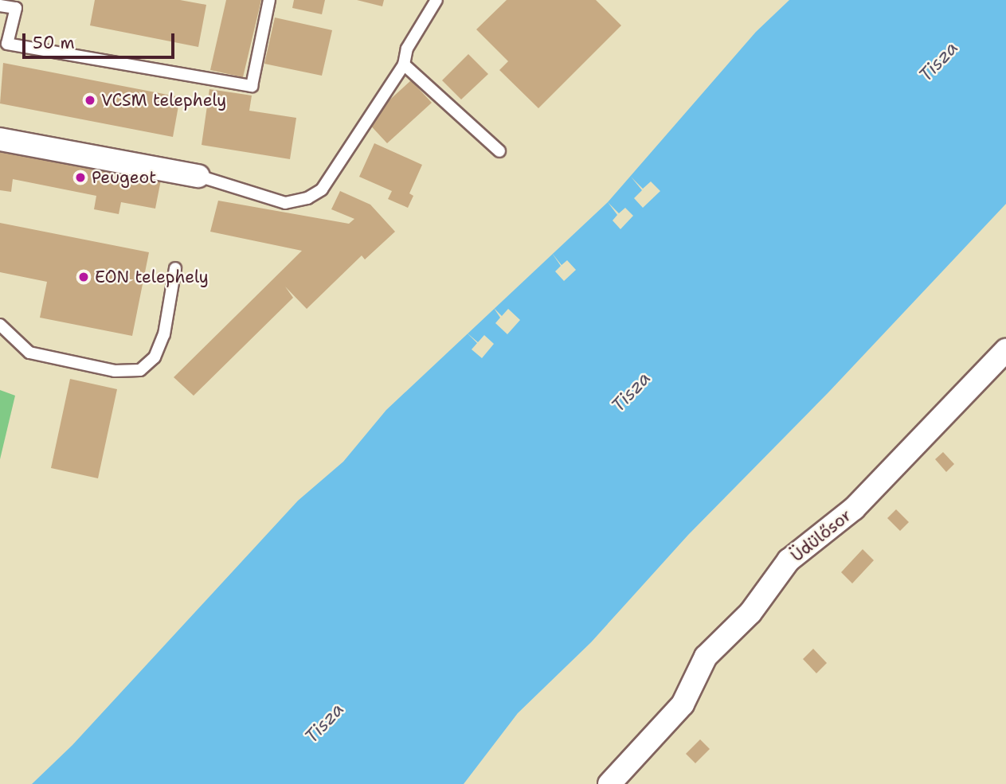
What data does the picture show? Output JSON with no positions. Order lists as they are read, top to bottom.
{
  "streets": {
    "street": ["Üdülősor"]
  },
  "water": ["Tisza"],
  "places": ["VCSM telephely", "Peugeot", "EON telephely"],
  "scale_bar": "50 m"
}
